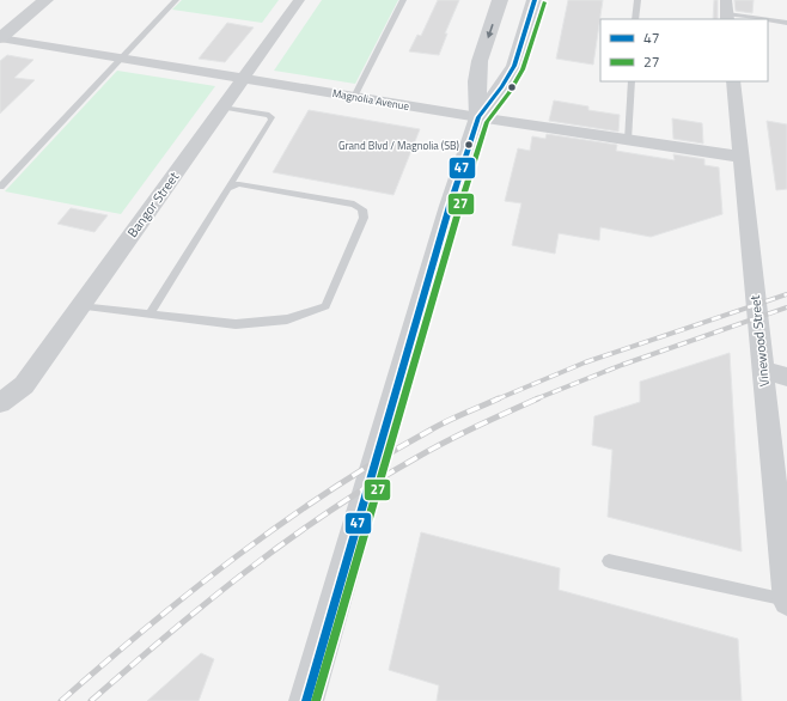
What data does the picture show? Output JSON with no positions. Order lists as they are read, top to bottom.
{
  "streets": {
    "street": ["Magnolia Avenue", "Bangor Street", "Vinewood Street"]
  },
  "crossings": [
    ["Magnolia Avenue", "Bangor Street"],
    ["Magnolia Avenue", "Vinewood Street"]
  ],
  "places": ["Grand Blvd / Magnolia (SB)"],
  "lines": ["transit line 47", "transit line 27"],
  "legend": ["47", "27"]
}
